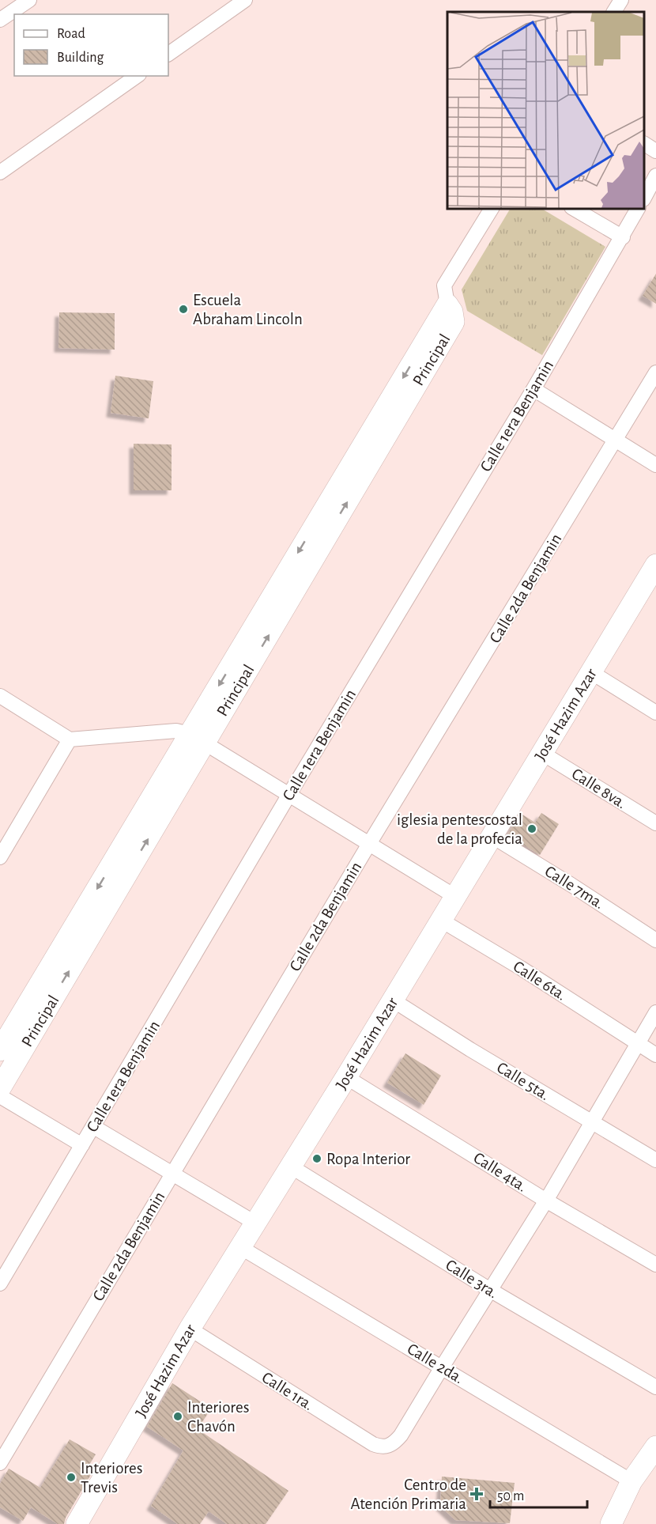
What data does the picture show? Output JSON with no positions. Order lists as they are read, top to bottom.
{
  "streets": {
    "street": [
      "Principal",
      "Calle 1era Benjamin",
      "Calle 2da Benjamin",
      "José Hazim Azar",
      "Calle 8va.",
      "Calle 7ma.",
      "Calle 6ta.",
      "Calle 5ta.",
      "Calle 4ta.",
      "Calle 3ra.",
      "Calle 2da.",
      "Calle 1ra."
    ]
  },
  "crossings": [
    ["José Hazim Azar", "Calle 8va."],
    ["José Hazim Azar", "Calle 7ma."],
    ["José Hazim Azar", "Calle 6ta."],
    ["José Hazim Azar", "Calle 5ta."],
    ["José Hazim Azar", "Calle 4ta."],
    ["José Hazim Azar", "Calle 3ra."],
    ["José Hazim Azar", "Calle 2da."],
    ["José Hazim Azar", "Calle 1ra."],
    ["Calle 2da.", "Calle 1ra."]
  ],
  "places": {
    "other": [
      "Escuela Abraham Lincoln",
      "iglesia pentescostal de la profecia",
      "Ropa Interior",
      "Interiores Chavón",
      "Interiores Trevis"
    ],
    "health": ["Centro de Atención Primaria"]
  },
  "legend": ["Road", "Building"],
  "scale_bar": "50 m"
}
